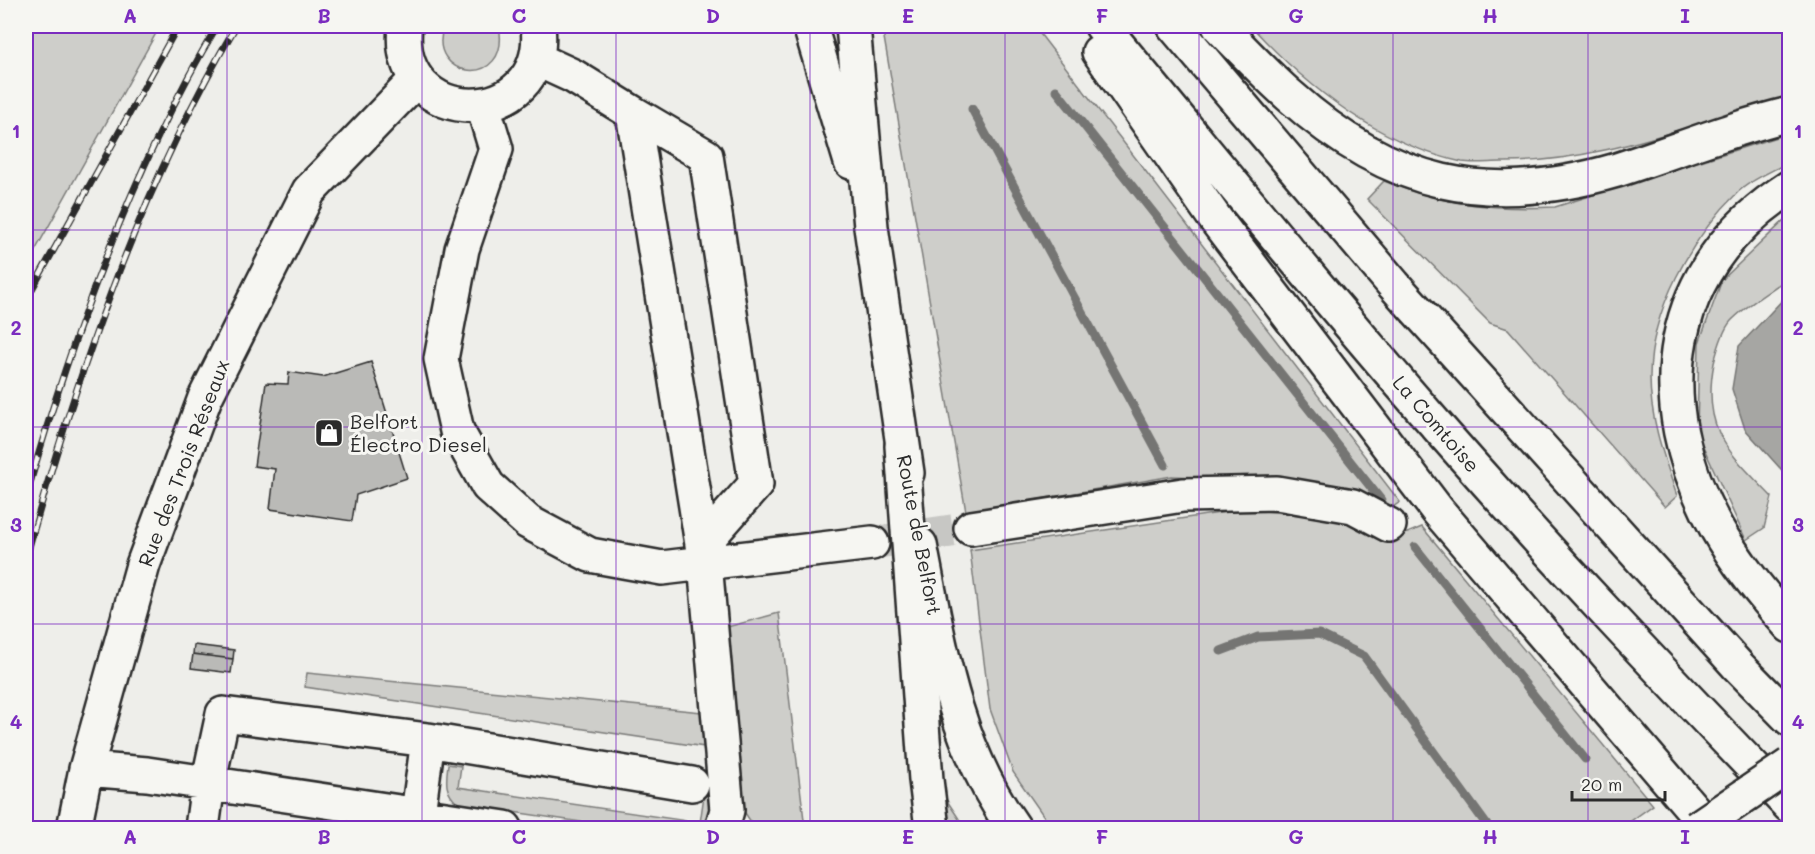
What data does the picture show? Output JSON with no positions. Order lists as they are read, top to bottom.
{
  "streets": {
    "main road": ["La Comtoise", "Rue des Trois Réseaux", "Route de Belfort"]
  },
  "places": {
    "shop": ["Belfort Électro Diesel"]
  },
  "scale_bar": "20 m",
  "grid": {
    "columns": [
      "A",
      "B",
      "C",
      "D",
      "E",
      "F",
      "G",
      "H",
      "I"
    ],
    "rows": [
      "1",
      "2",
      "3",
      "4"
    ]
  }
}
